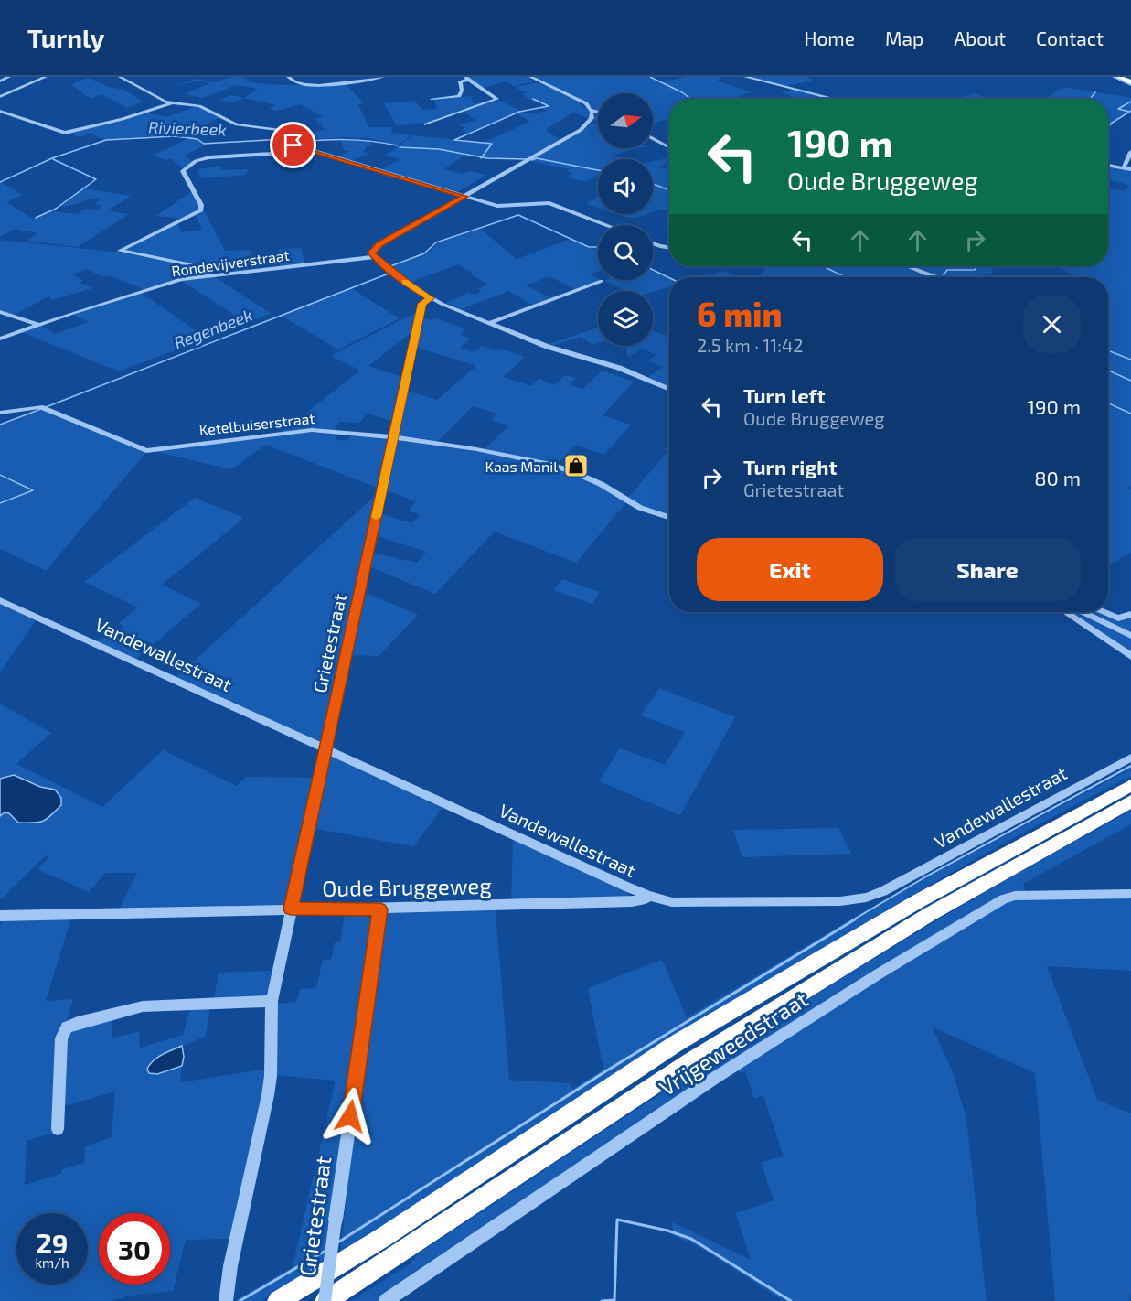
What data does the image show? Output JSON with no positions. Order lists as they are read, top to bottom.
{
  "streets": {
    "street": [
      "Rondevijverstraat",
      "Ketelbuiserstraat",
      "Grietestraat",
      "Vandewallestraat",
      "Oude Bruggeweg",
      "Vrijgeweedstraat"
    ]
  },
  "crossings": [
    ["Ketelbuiserstraat", "Grietestraat"],
    ["Grietestraat", "Vandewallestraat"],
    ["Grietestraat", "Oude Bruggeweg"],
    ["Vandewallestraat", "Oude Bruggeweg"]
  ],
  "water": ["Rivierbeek", "Regenbeek"],
  "places": {
    "shop": ["Kaas Manil"]
  },
  "north": "right",
  "page": {
    "header": "Turnly",
    "nav": [
      "Home",
      "Map",
      "About",
      "Contact"
    ],
    "turn": ["190 m", "Oude Bruggeweg"],
    "heading": ["6 min", "2.5 km · 11:42"],
    "list": [
      {
        "name": "Turn left",
        "note": "Oude Bruggeweg",
        "value": "190 m"
      },
      {
        "name": "Turn right",
        "note": "Grietestraat",
        "value": "80 m"
      }
    ],
    "buttons": ["Exit", "Share"],
    "speed": "29 km/h",
    "limit": "30"
  }
}
